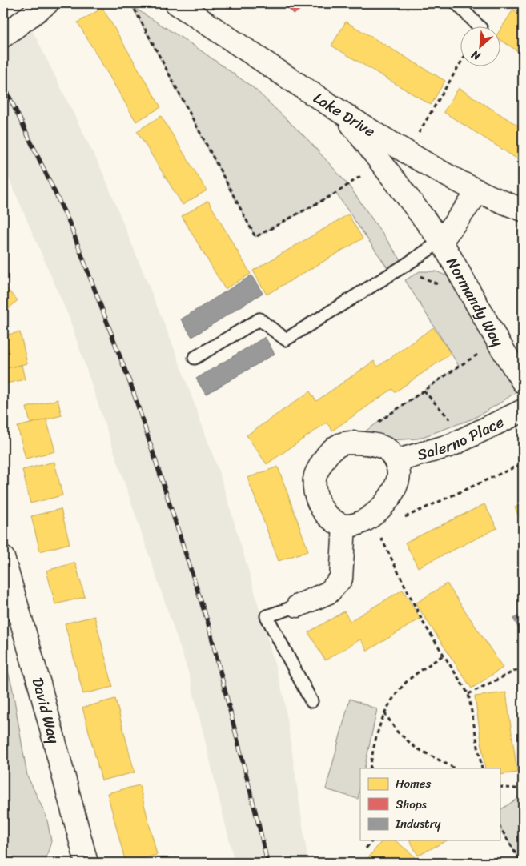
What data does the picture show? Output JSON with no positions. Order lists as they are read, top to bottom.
{
  "streets": {
    "street": [
      "Lake Drive",
      "Normandy Way",
      "Salerno Place",
      "David Way"
    ]
  },
  "crossings": [
    ["Lake Drive", "Normandy Way"]
  ],
  "legend": ["Homes", "Shops", "Industry"],
  "north": "bottom left"
}
